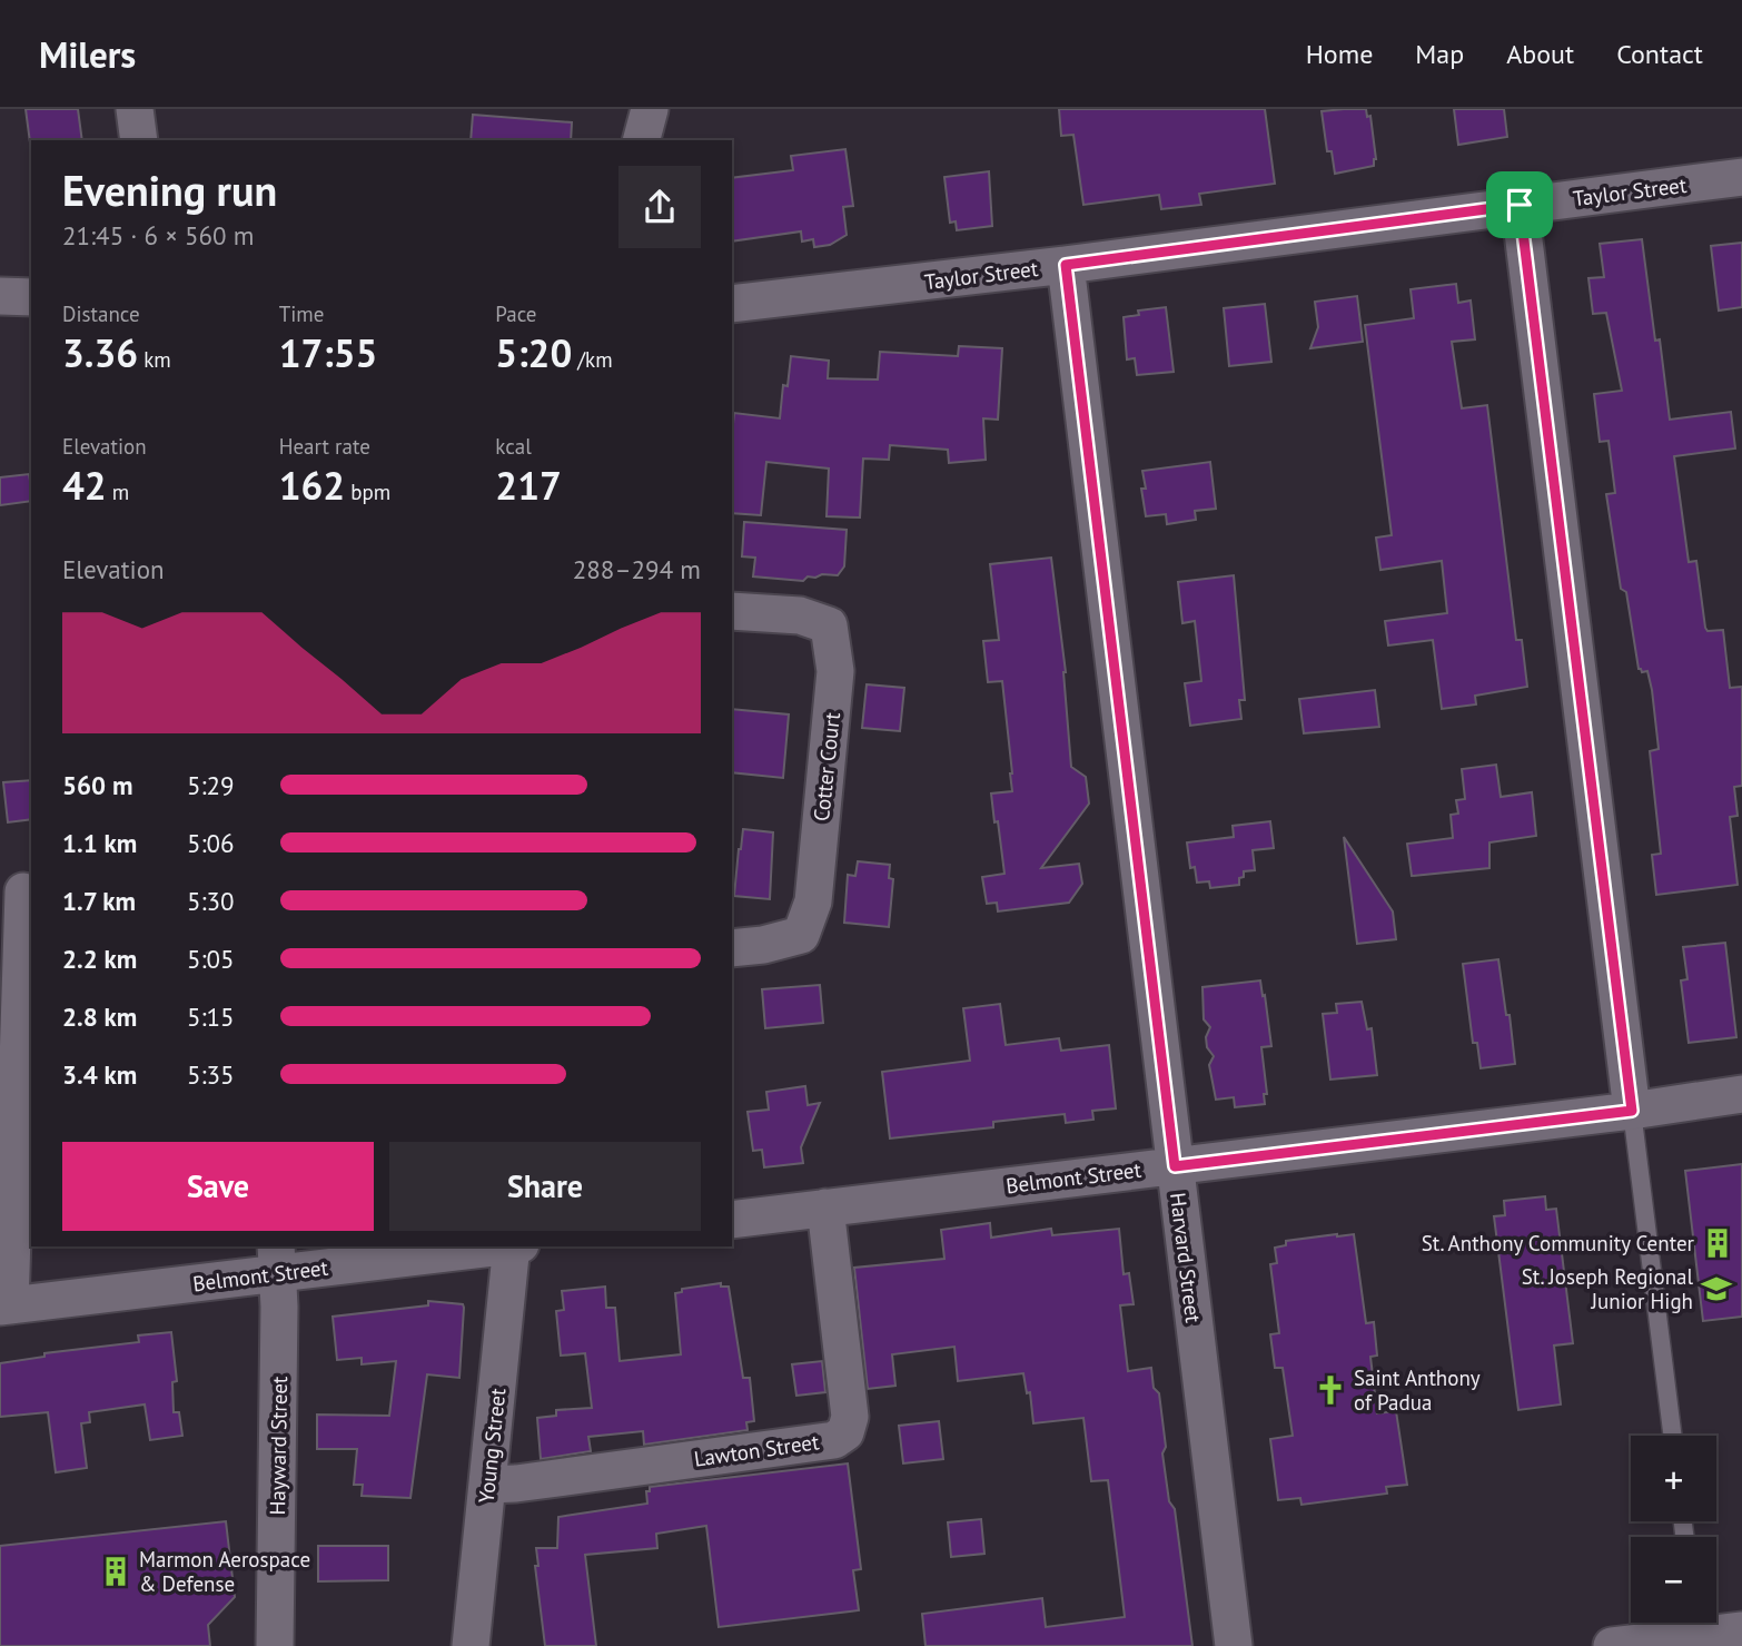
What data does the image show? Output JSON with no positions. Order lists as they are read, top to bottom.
{
  "streets": {
    "street": [
      "Taylor Street",
      "Cotter Court",
      "Belmont Street",
      "Harvard Street",
      "Hayward Street",
      "Young Street",
      "Lawton Street"
    ]
  },
  "crossings": [
    ["Taylor Street", "Harvard Street"],
    ["Belmont Street", "Harvard Street"],
    ["Belmont Street", "Hayward Street"],
    ["Belmont Street", "Lawton Street"],
    ["Young Street", "Lawton Street"]
  ],
  "places": {
    "building": ["St. Anthony Community Center", "Marmon Aerospace & Defense"],
    "school or university": ["St. Joseph Regional Junior High"],
    "church": ["Saint Anthony of Padua"]
  },
  "page": {
    "header": "Milers",
    "nav": [
      "Home",
      "Map",
      "About",
      "Contact"
    ],
    "heading": ["Evening run", "21:45 · 6 × 560 m"],
    "stats": [
      ["Distance", "3.36 km"],
      ["Time", "17:55"],
      ["Pace", "5:20 /km"],
      ["Elevation", "42 m"],
      ["Heart rate", "162 bpm"],
      ["kcal", "217"]
    ],
    "chart": ["Elevation", "288–294 m"],
    "list": [
      {
        "name": "560 m",
        "note": "5:29"
      },
      {
        "name": "1.1 km",
        "note": "5:06"
      },
      {
        "name": "1.7 km",
        "note": "5:30"
      },
      {
        "name": "2.2 km",
        "note": "5:05"
      },
      {
        "name": "2.8 km",
        "note": "5:15"
      },
      {
        "name": "3.4 km",
        "note": "5:35"
      }
    ],
    "buttons": ["Save", "Share"],
    "map_buttons": ["+", "−"]
  }
}
